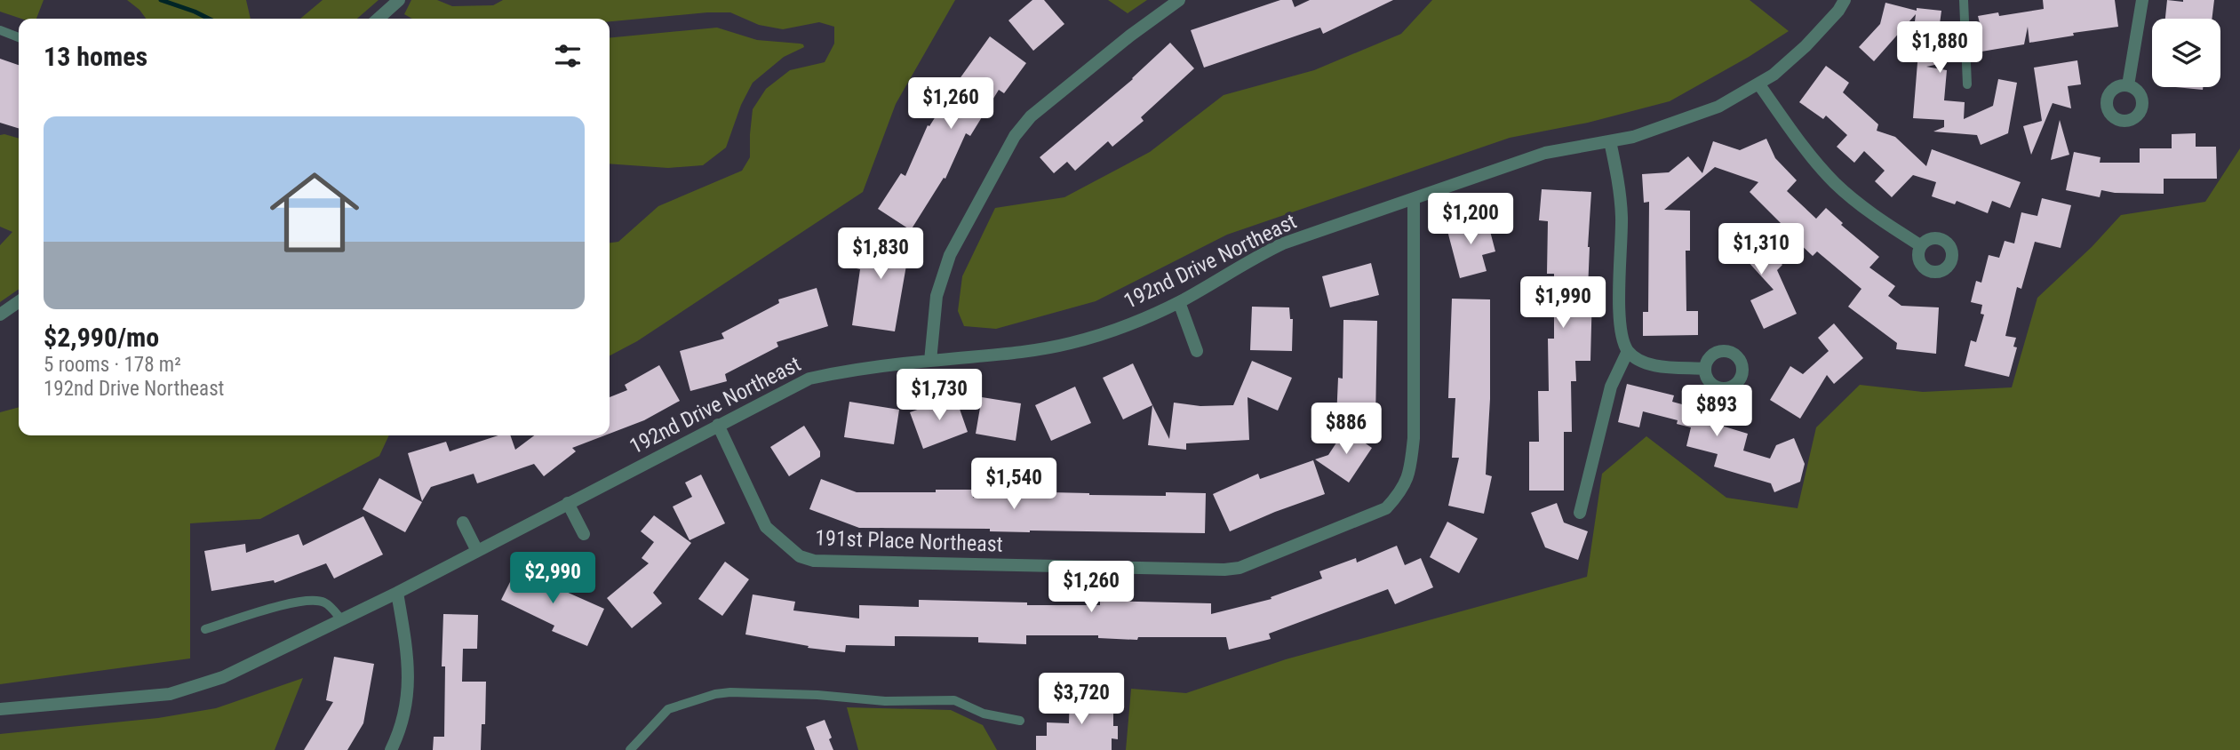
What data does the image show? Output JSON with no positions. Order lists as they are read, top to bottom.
{
  "streets": {
    "street": ["192nd Drive Northeast", "191st Place Northeast"]
  },
  "crossings": [
    ["192nd Drive Northeast", "191st Place Northeast"]
  ],
  "page": {
    "heading": "13 homes",
    "price": [
      "$1,880",
      "$1,260",
      "$1,200",
      "$1,310",
      "$1,830",
      "$1,990",
      "$1,730",
      "$893",
      "$886",
      "$1,540",
      "$2,990",
      "$1,260",
      "$3,720"
    ],
    "list": [
      {
        "name": "$2,990/mo",
        "note": "5 rooms · 178 m² · 192nd Drive Northeast"
      }
    ]
  }
}
